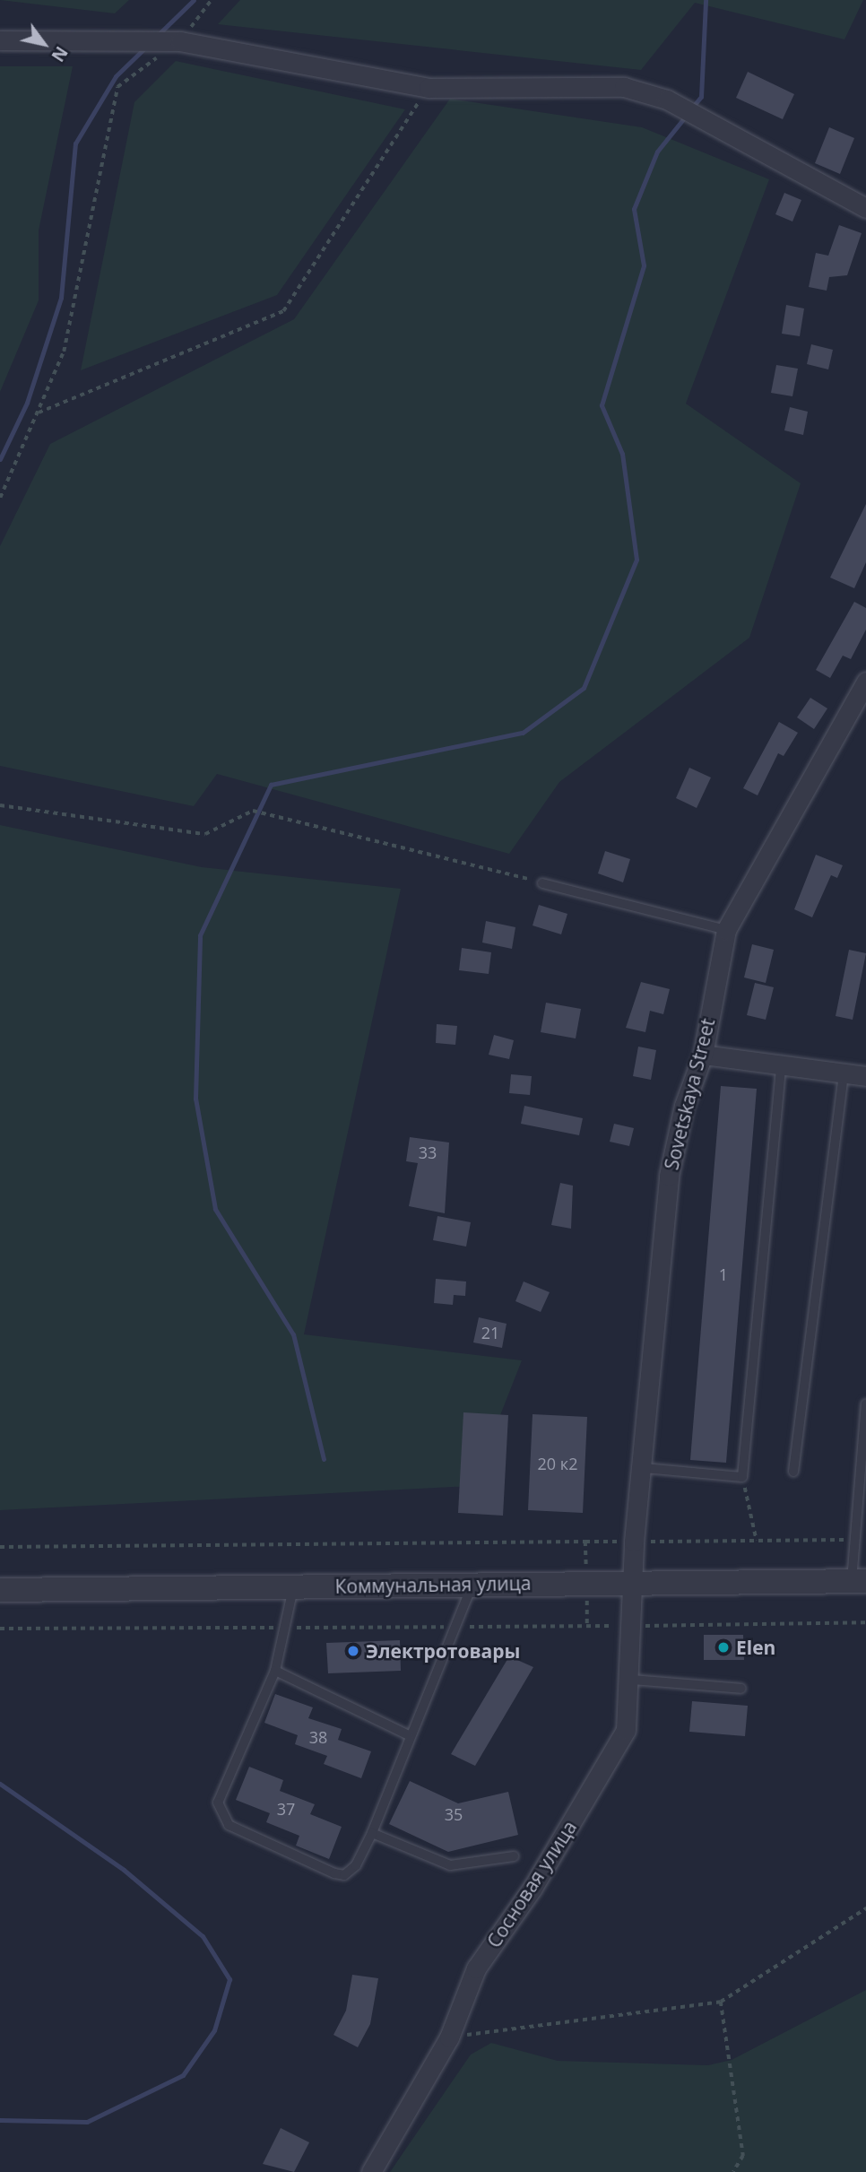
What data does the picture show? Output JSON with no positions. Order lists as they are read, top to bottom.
{
  "streets": {
    "street": ["Sovetskaya Street", "Коммунальная улица", "Сосновая улица"]
  },
  "crossings": [
    ["Sovetskaya Street", "Коммунальная улица"],
    ["Sovetskaya Street", "Сосновая улица"],
    ["Коммунальная улица", "Сосновая улица"]
  ],
  "places": ["Elen", "Электротовары"],
  "house_numbers": [
    "33",
    "1",
    "21",
    "20 к2",
    "38",
    "37",
    "35"
  ],
  "north": "bottom right"
}
